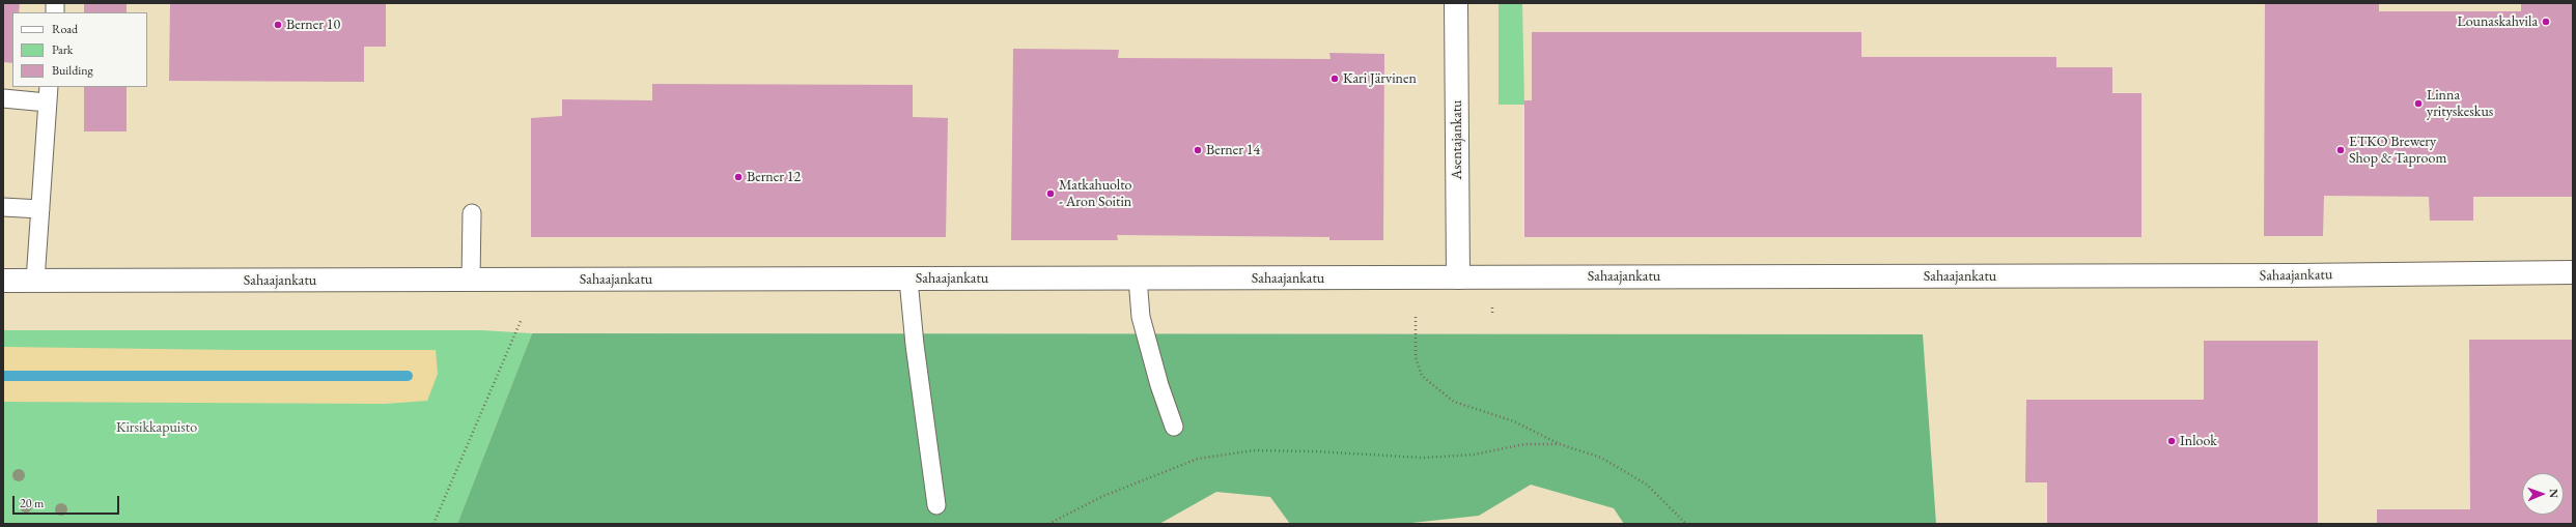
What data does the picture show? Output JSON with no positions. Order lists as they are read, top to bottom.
{
  "streets": {
    "main road": ["Asentajankatu", "Sahaajankatu"]
  },
  "crossings": [
    ["Asentajankatu", "Sahaajankatu"]
  ],
  "parks": ["Kirsikkapuisto"],
  "places": [
    "Lounaskahvila",
    "Berner 10",
    "Kari Järvinen",
    "Linna yrityskeskus",
    "Berner 14",
    "ETKO Brewery Shop & Taproom",
    "Berner 12",
    "Matkahuolto - Aron Soitin",
    "Inlook"
  ],
  "legend": ["Road", "Park", "Building"],
  "scale_bar": "20 m",
  "north": "right"
}
